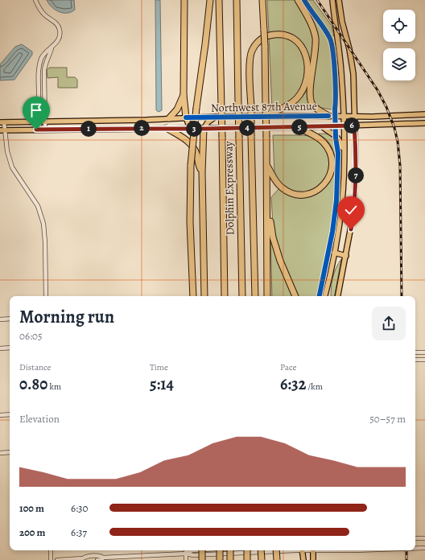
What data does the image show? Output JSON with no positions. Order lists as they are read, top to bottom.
{
  "streets": {
    "highway": ["Dolphin Expressway"],
    "main road": ["Northwest 87th Avenue"]
  },
  "page": {
    "pins": [
      "6",
      "5",
      "2",
      "4",
      "1",
      "3",
      "7"
    ],
    "heading": ["Morning run", "06:05"],
    "stats": [
      ["Distance", "0.80 km"],
      ["Time", "5:14"],
      ["Pace", "6:32 /km"]
    ],
    "chart": ["Elevation", "50–57 m"],
    "list": [
      {
        "name": "100 m",
        "note": "6:30"
      },
      {
        "name": "200 m",
        "note": "6:37"
      }
    ]
  }
}
